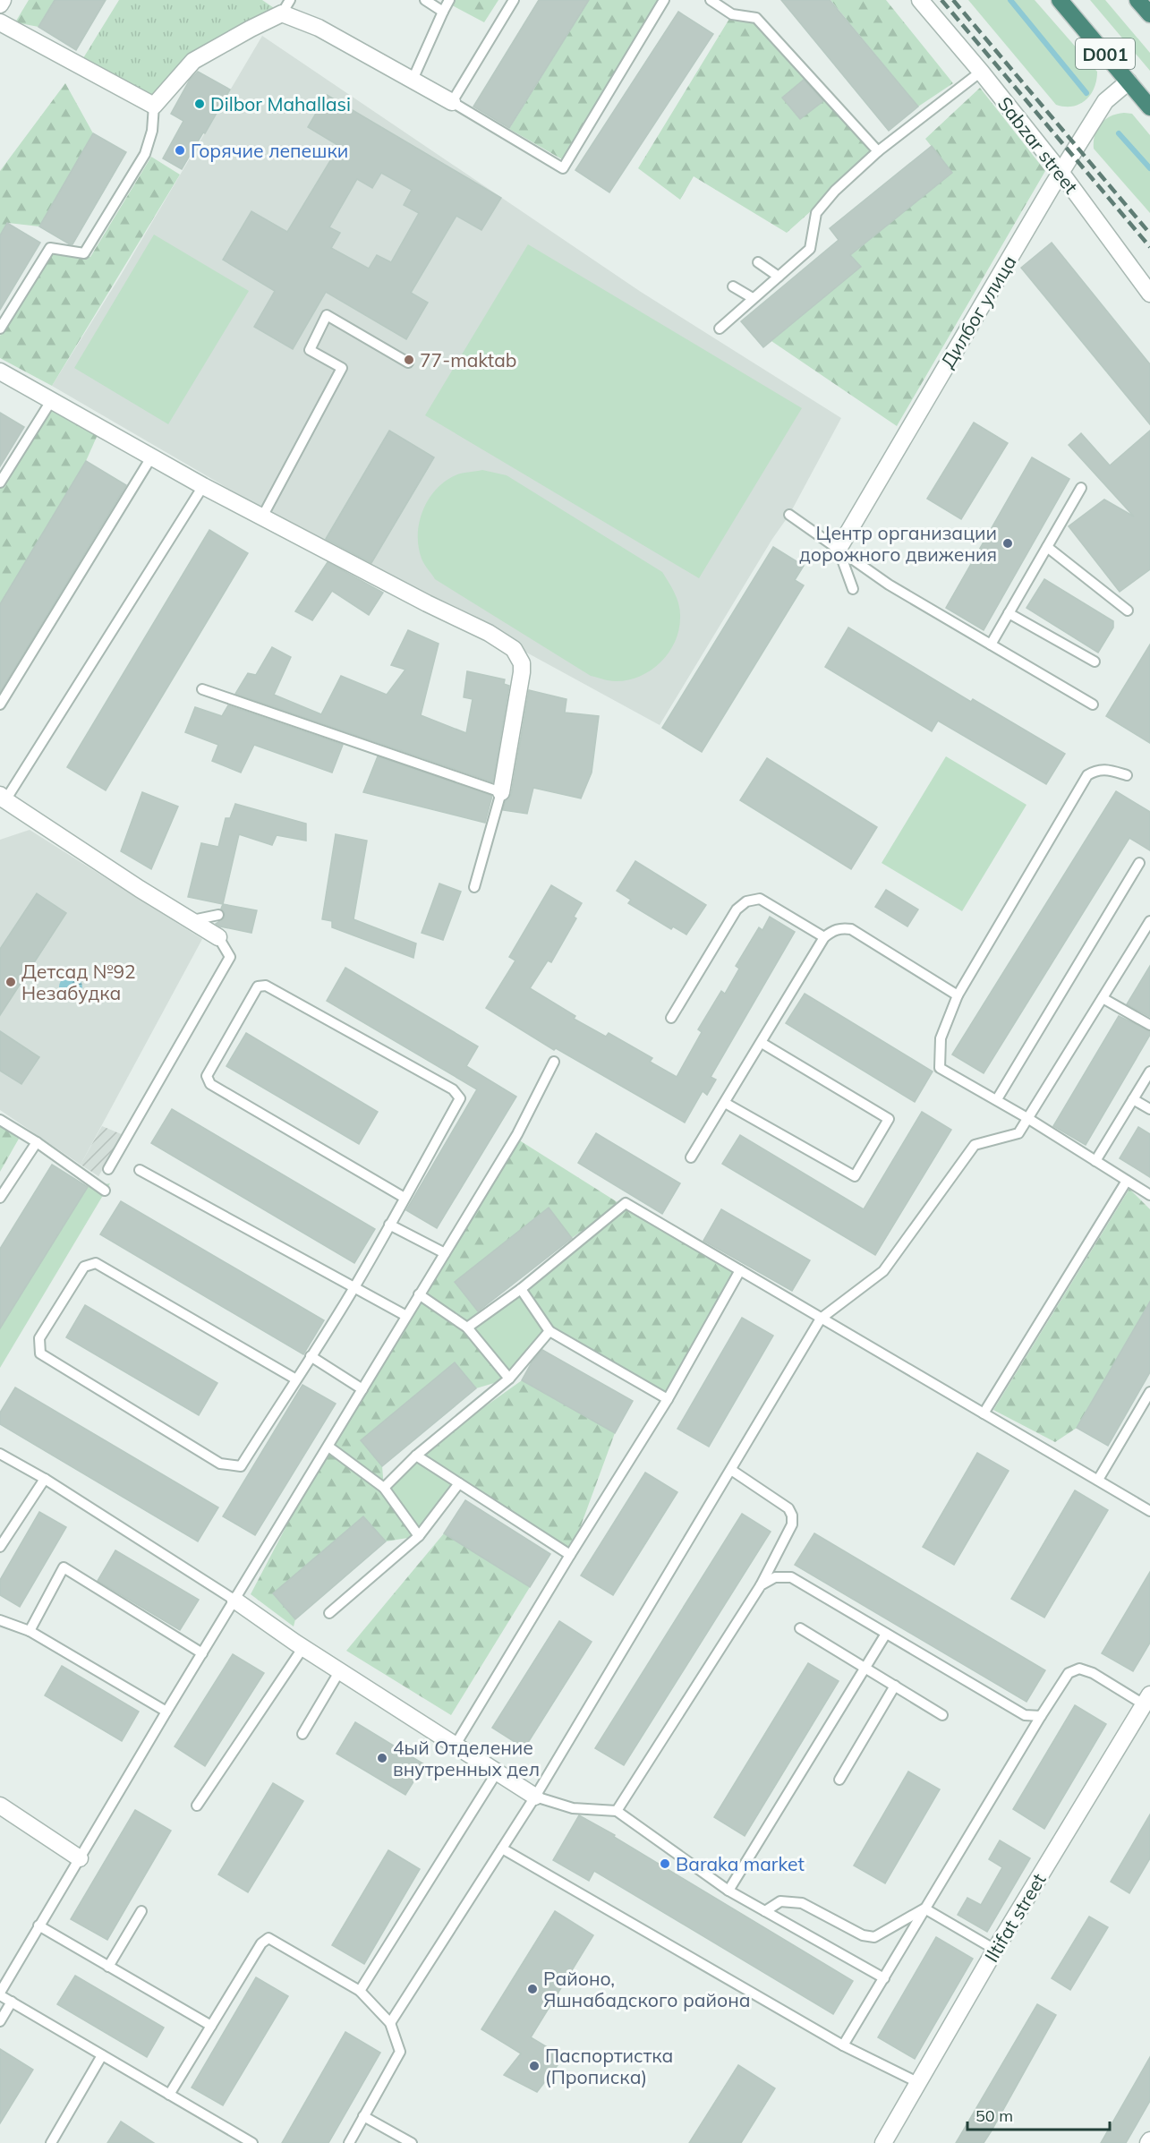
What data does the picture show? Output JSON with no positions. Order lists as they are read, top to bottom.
{
  "streets": {
    "highway": ["D001"],
    "street": ["Sabzar street", "Дилбог улица", "Iltifаt street"]
  },
  "crossings": [
    ["D001", "Дилбог улица"],
    ["Sabzar street", "Дилбог улица"]
  ],
  "places": [
    "Dilbor Mahallasi",
    "Горячие лепешки",
    "77-maktab",
    "Центр организации дорожного движения",
    "Детсад №92 Незабудка",
    "4ый Отделение внутренных дел",
    "Baraka market",
    "Районо, Яшнабадского района",
    "Паспортистка (Прописка)"
  ],
  "scale_bar": "50 m"
}
